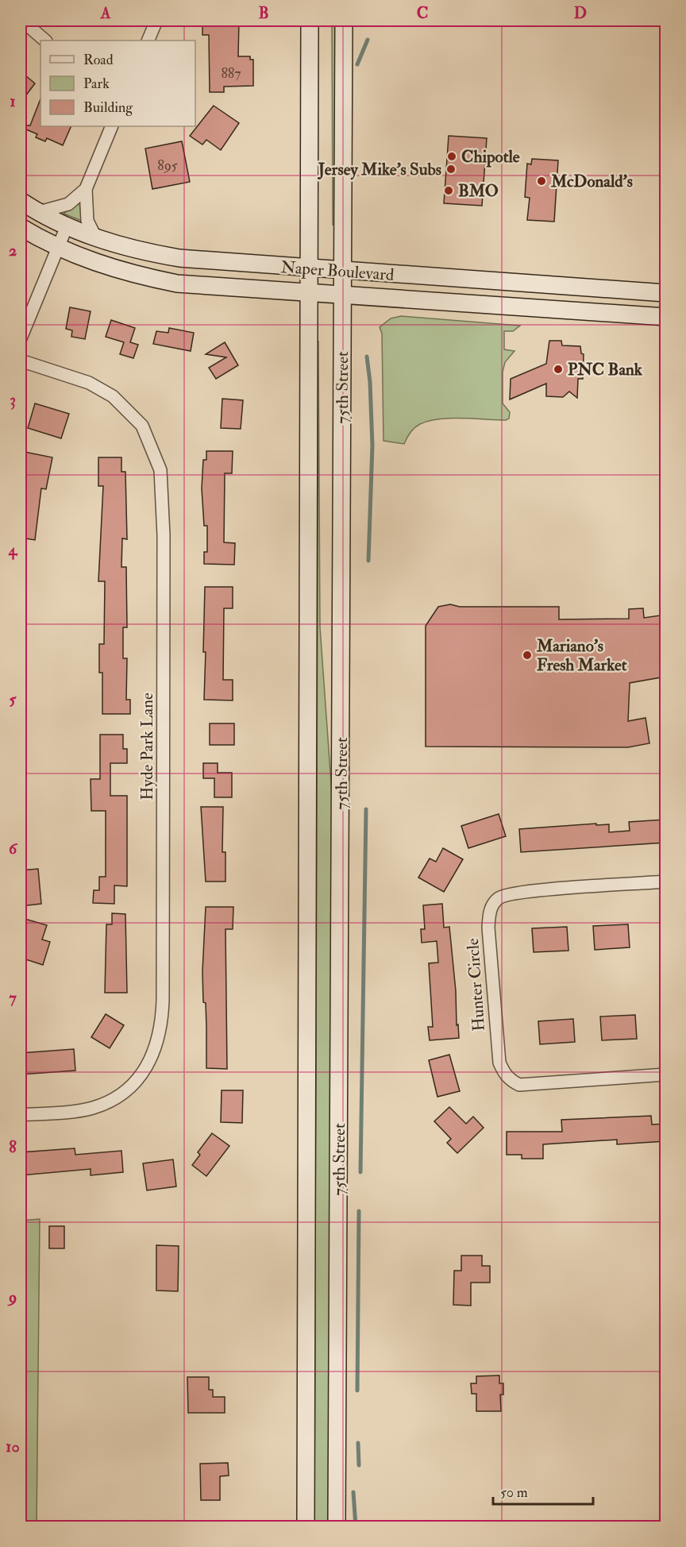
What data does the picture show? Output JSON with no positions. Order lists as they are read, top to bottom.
{
  "streets": {
    "main road": ["Naper Boulevard", "75th Street"],
    "street": ["Hyde Park Lane", "Hunter Circle"]
  },
  "crossings": [
    ["Naper Boulevard", "75th Street"]
  ],
  "places": [
    "Chipotle",
    "Jersey Mike's Subs",
    "McDonald's",
    "BMO",
    "PNC Bank",
    "Mariano's Fresh Market"
  ],
  "house_numbers": ["887", "895"],
  "legend": ["Road", "Park", "Building"],
  "scale_bar": "50 m",
  "grid": {
    "columns": [
      "A",
      "B",
      "C",
      "D"
    ],
    "rows": [
      "1",
      "2",
      "3",
      "4",
      "5",
      "6",
      "7",
      "8",
      "9",
      "10"
    ]
  }
}
